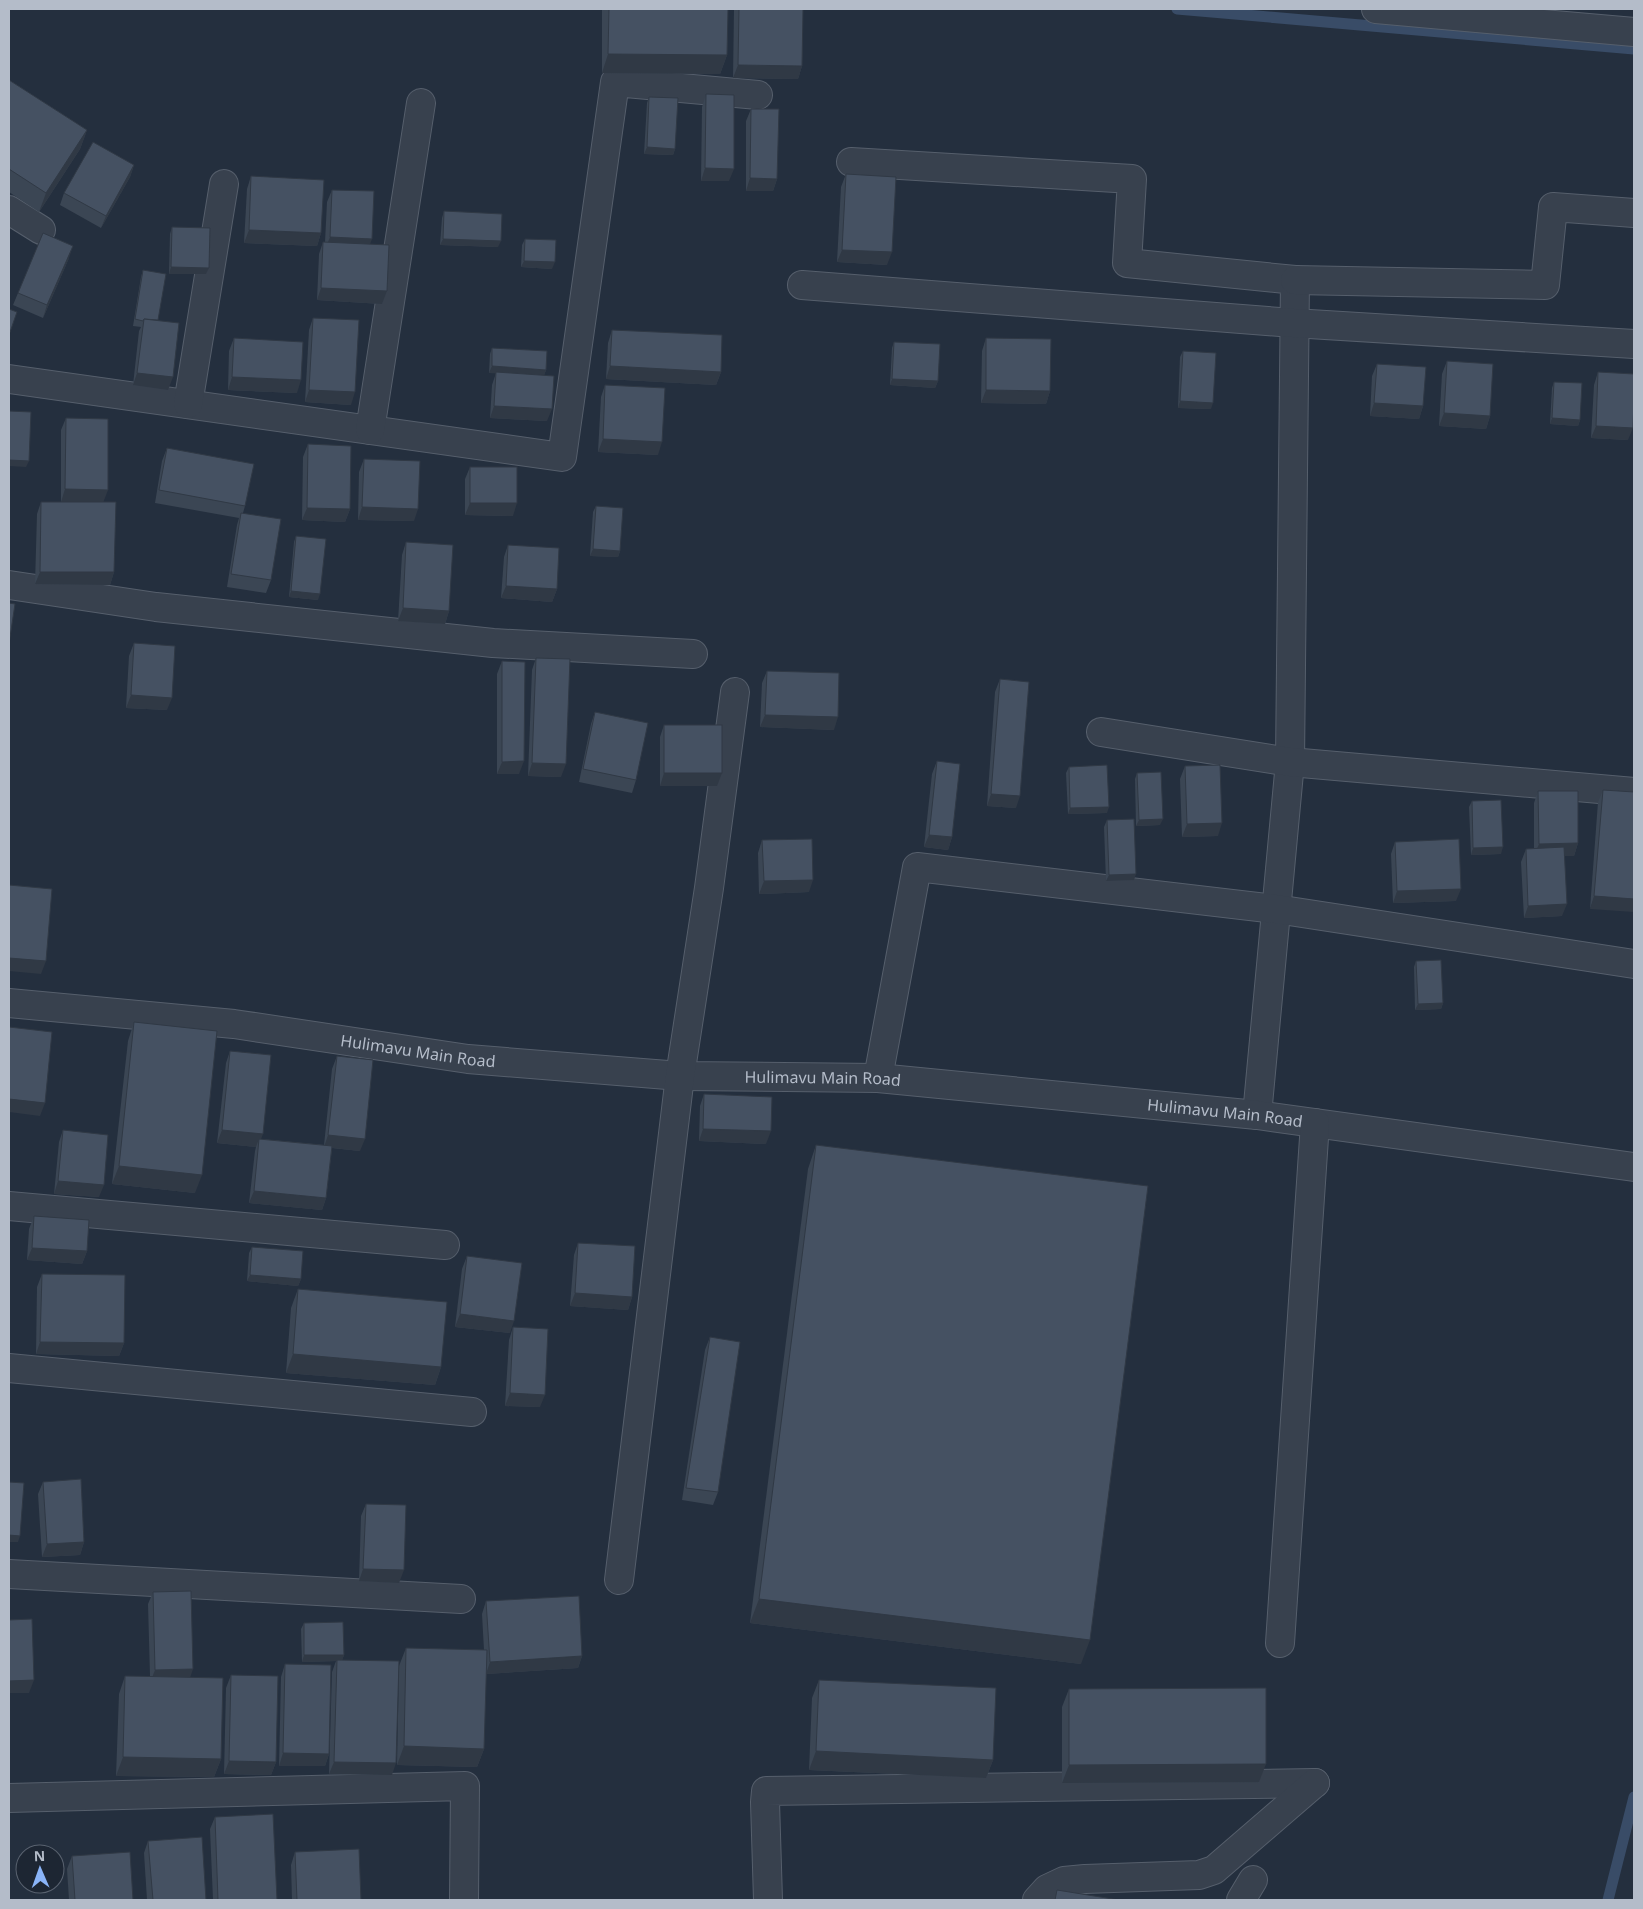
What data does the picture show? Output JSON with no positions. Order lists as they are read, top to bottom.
{
  "streets": {
    "street": ["Hulimavu Main Road"]
  },
  "north": "top"
}
